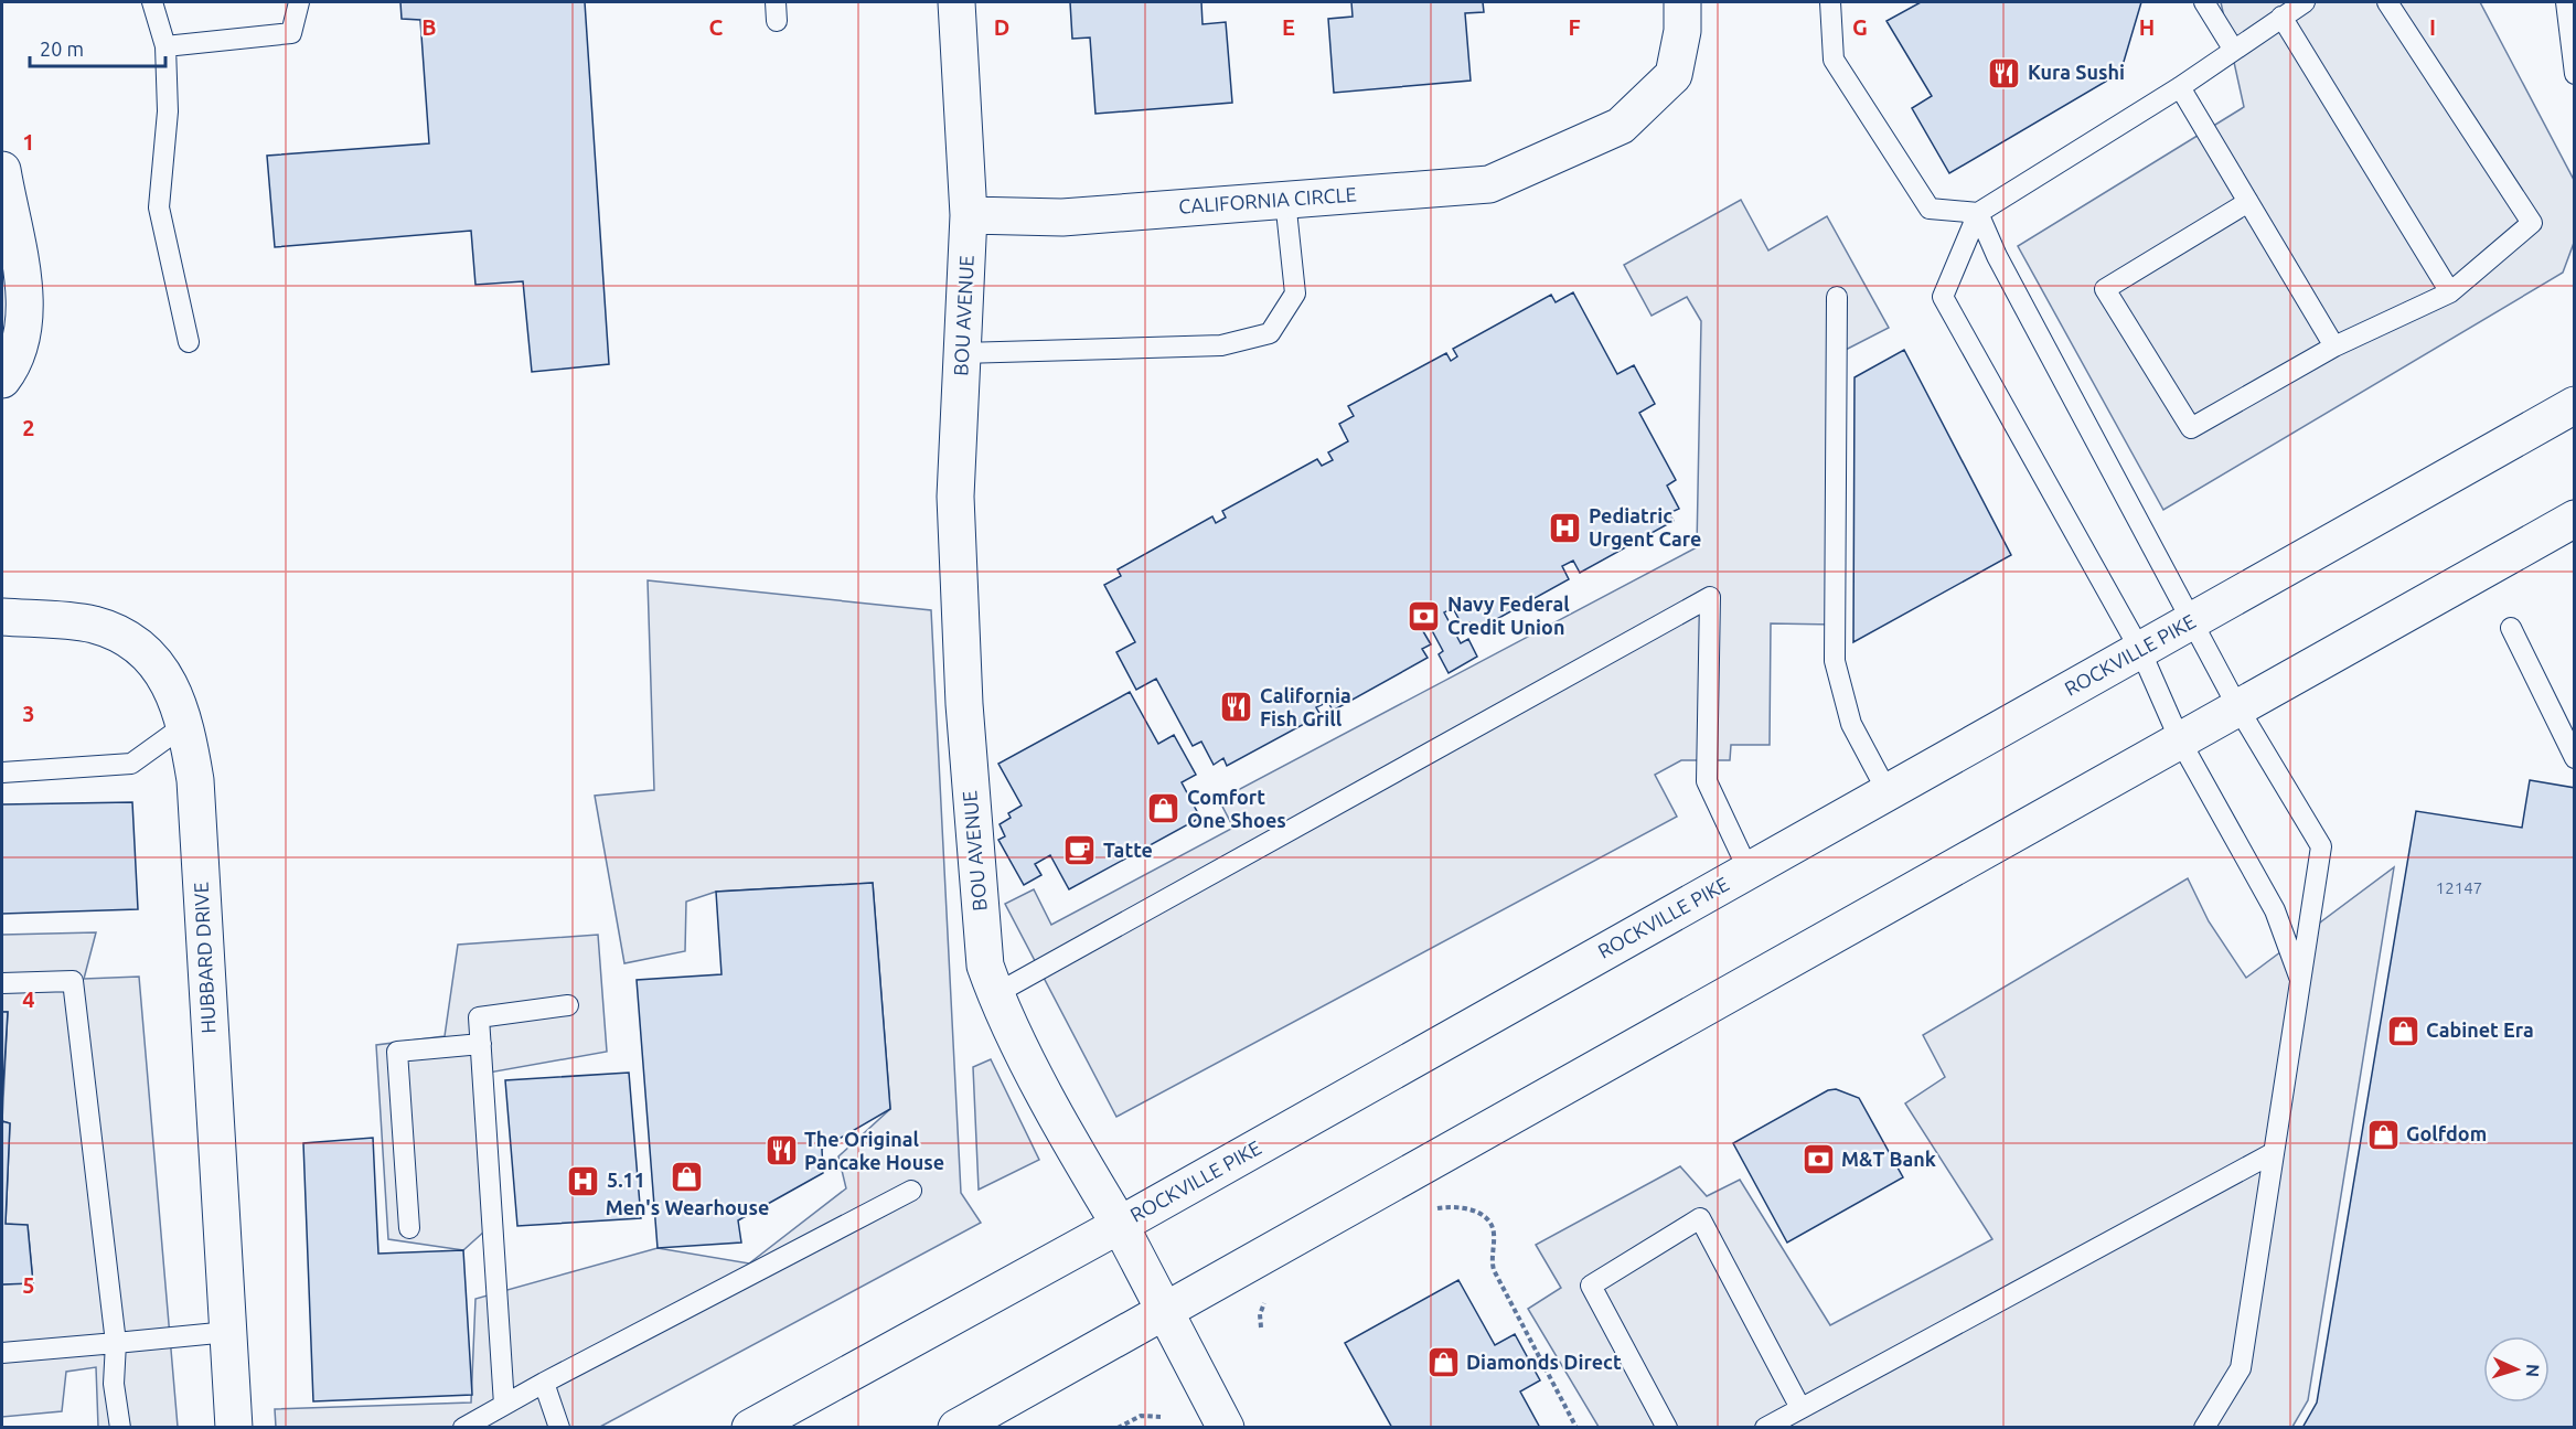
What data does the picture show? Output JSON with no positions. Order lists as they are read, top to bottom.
{
  "streets": {
    "main road": [
      "CALIFORNIA CIRCLE",
      "BOU AVENUE",
      "ROCKVILLE PIKE",
      "HUBBARD DRIVE"
    ]
  },
  "crossings": [
    ["CALIFORNIA CIRCLE", "BOU AVENUE"],
    ["BOU AVENUE", "ROCKVILLE PIKE"]
  ],
  "places": {
    "restaurant": ["Kura Sushi", "California Fish Grill", "The Original Pancake House"],
    "hospital": ["Pediatric Urgent Care", "5.11"],
    "bank": ["Navy Federal Credit Union", "M&T Bank"],
    "shop": [
      "Comfort One Shoes",
      "Cabinet Era",
      "Golfdom",
      "Men's Wearhouse",
      "Diamonds Direct"
    ],
    "cafe": ["Tatte"]
  },
  "house_numbers": ["12147"],
  "scale_bar": "20 m",
  "north": "right",
  "grid": {
    "columns": [
      "B",
      "C",
      "D",
      "E",
      "F",
      "G",
      "H",
      "I"
    ],
    "rows": [
      "1",
      "2",
      "3",
      "4",
      "5"
    ]
  }
}
